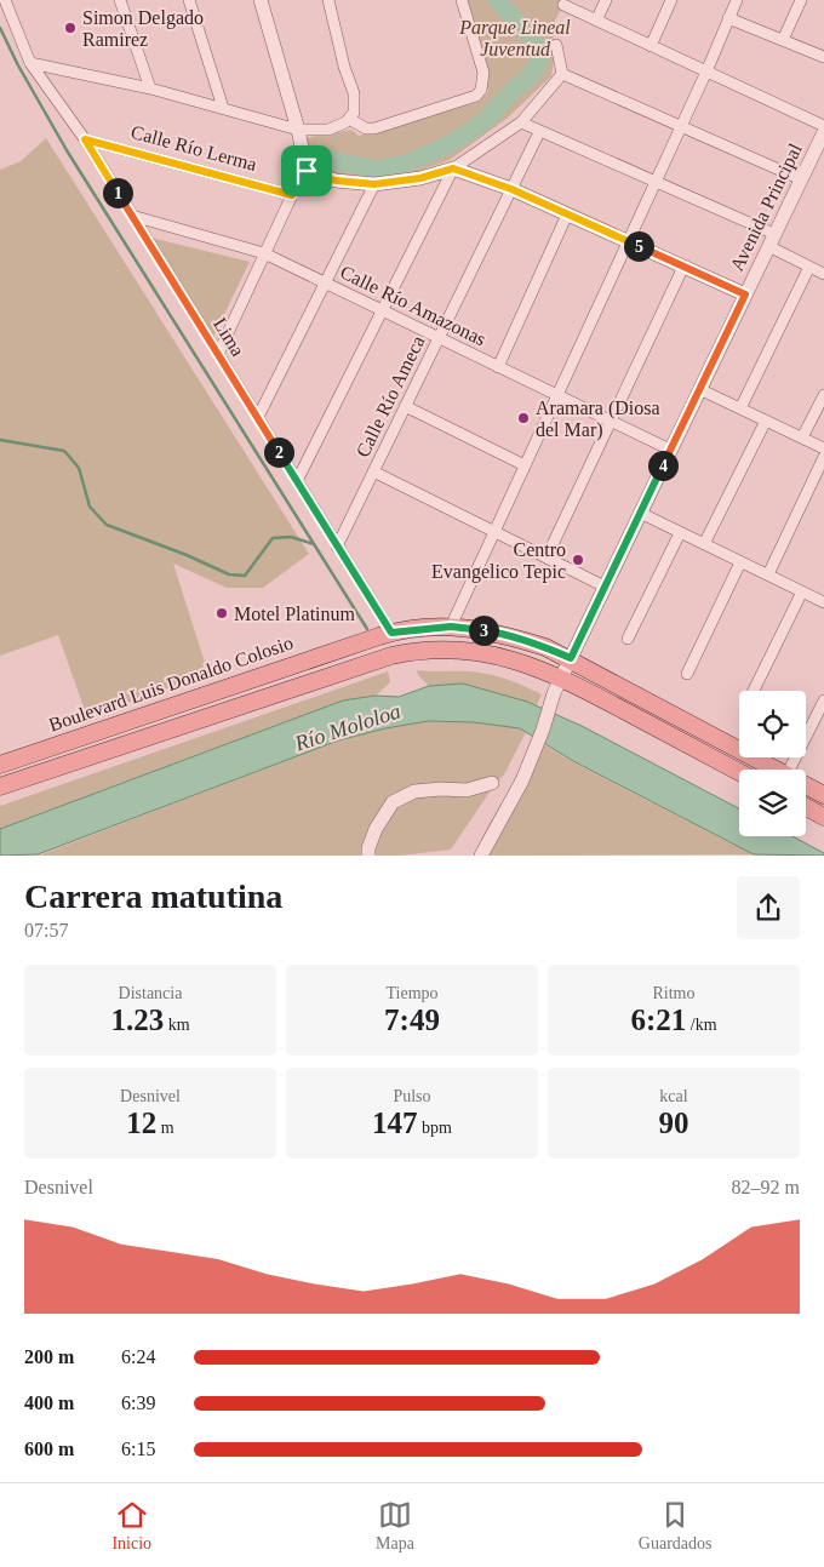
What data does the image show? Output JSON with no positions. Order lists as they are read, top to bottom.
{
  "streets": {
    "main road": ["Boulevard Luis Donaldo Colosio"],
    "street": [
      "Calle Río Lerma",
      "Avenida Principal",
      "Calle Río Amazonas",
      "Lima",
      "Calle Río Ameca"
    ]
  },
  "crossings": [
    ["Calle Río Lerma", "Lima"],
    ["Avenida Principal", "Calle Río Amazonas"],
    ["Avenida Principal", "Boulevard Luis Donaldo Colosio"],
    ["Calle Río Amazonas", "Lima"],
    ["Calle Río Amazonas", "Calle Río Ameca"],
    ["Lima", "Calle Río Ameca"],
    ["Lima", "Boulevard Luis Donaldo Colosio"]
  ],
  "water": ["Río Mololoa"],
  "parks": ["Parque Lineal Juventud"],
  "places": [
    "Simon Delgado Ramirez",
    "Aramara (Diosa del Mar)",
    "Centro Evangelico Tepic",
    "Motel Platinum"
  ],
  "page": {
    "pins": [
      "1",
      "5",
      "2",
      "4",
      "3"
    ],
    "heading": ["Carrera matutina", "07:57"],
    "stats": [
      ["Distancia", "1.23 km"],
      ["Tiempo", "7:49"],
      ["Ritmo", "6:21 /km"],
      ["Desnivel", "12 m"],
      ["Pulso", "147 bpm"],
      ["kcal", "90"]
    ],
    "chart": ["Desnivel", "82–92 m"],
    "list": [
      {
        "name": "200 m",
        "note": "6:24"
      },
      {
        "name": "400 m",
        "note": "6:39"
      },
      {
        "name": "600 m",
        "note": "6:15"
      }
    ],
    "tabs": ["Inicio", "Mapa", "Guardados"]
  }
}
